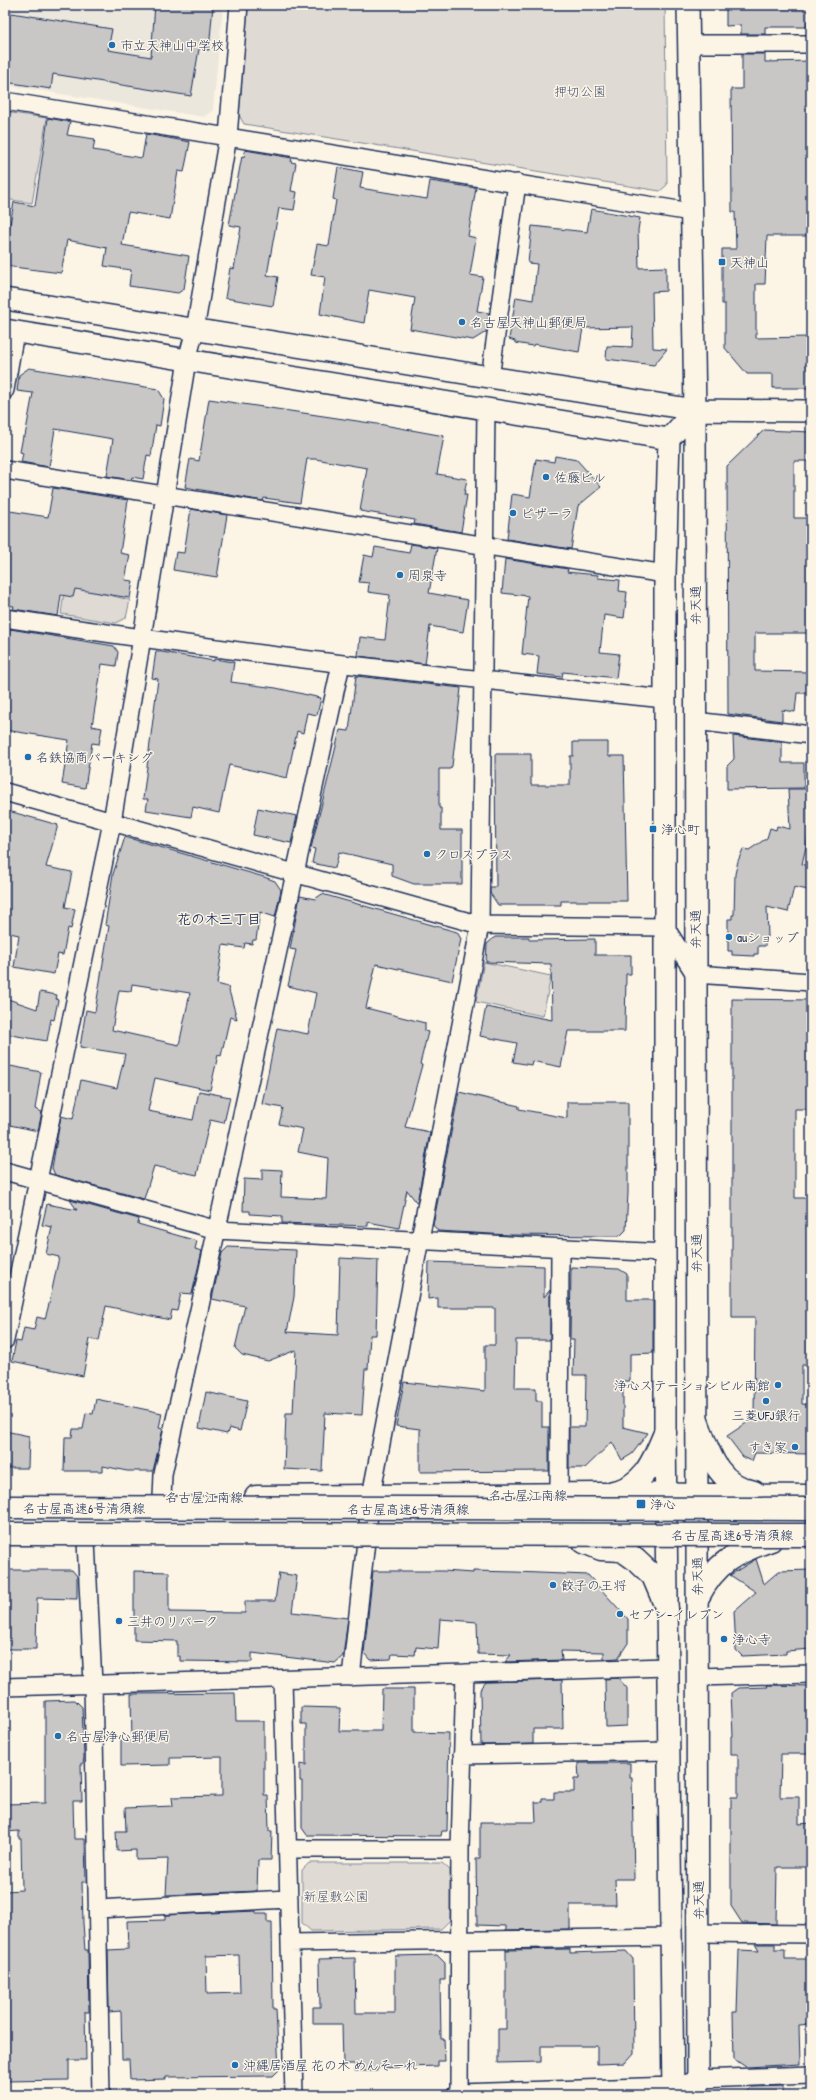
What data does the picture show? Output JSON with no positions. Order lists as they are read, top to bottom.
{
  "streets": {
    "main road": ["名古屋江南線", "名古屋高速6号清須線"],
    "street": ["弁天通"]
  },
  "crossings": [
    ["弁天通", "名古屋江南線"]
  ],
  "districts": ["花の木三丁目"],
  "parks": ["押切公園", "新屋敷公園"],
  "places": {
    "other": [
      "市立天神山中学校",
      "名古屋天神山郵便局",
      "佐藤ビル",
      "ピザーラ",
      "周泉寺",
      "名鉄協商パーキング",
      "クロスプラス",
      "auショップ",
      "浄心ステーションビル南館",
      "三菱UFJ銀行",
      "すき家",
      "餃子の王将",
      "セブン-イレブン",
      "三井のリパーク",
      "浄心寺",
      "名古屋浄心郵便局",
      "沖縄居酒屋 花の木 めんそーれ"
    ],
    "transit": ["天神山", "浄心町", "浄心"]
  }
}
